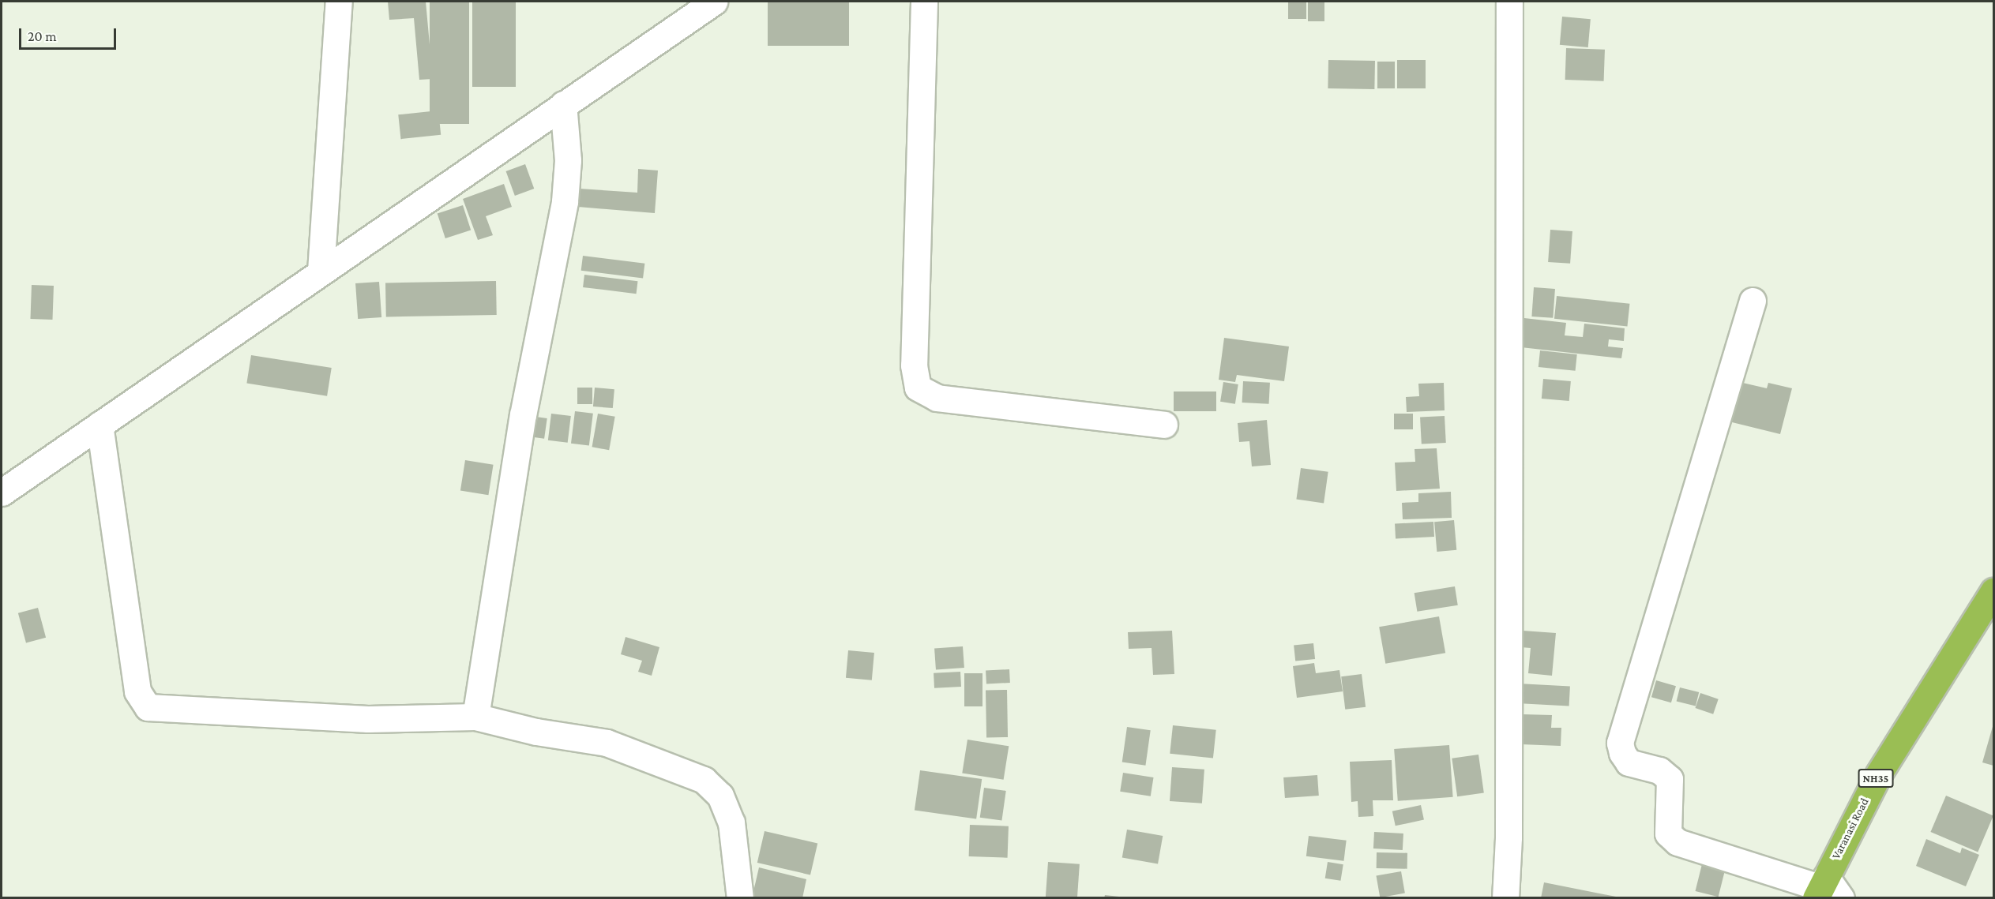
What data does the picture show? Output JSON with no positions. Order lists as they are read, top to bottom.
{
  "streets": {
    "highway": ["NH35", "Varanasi Road"]
  },
  "scale_bar": "20 m"
}
